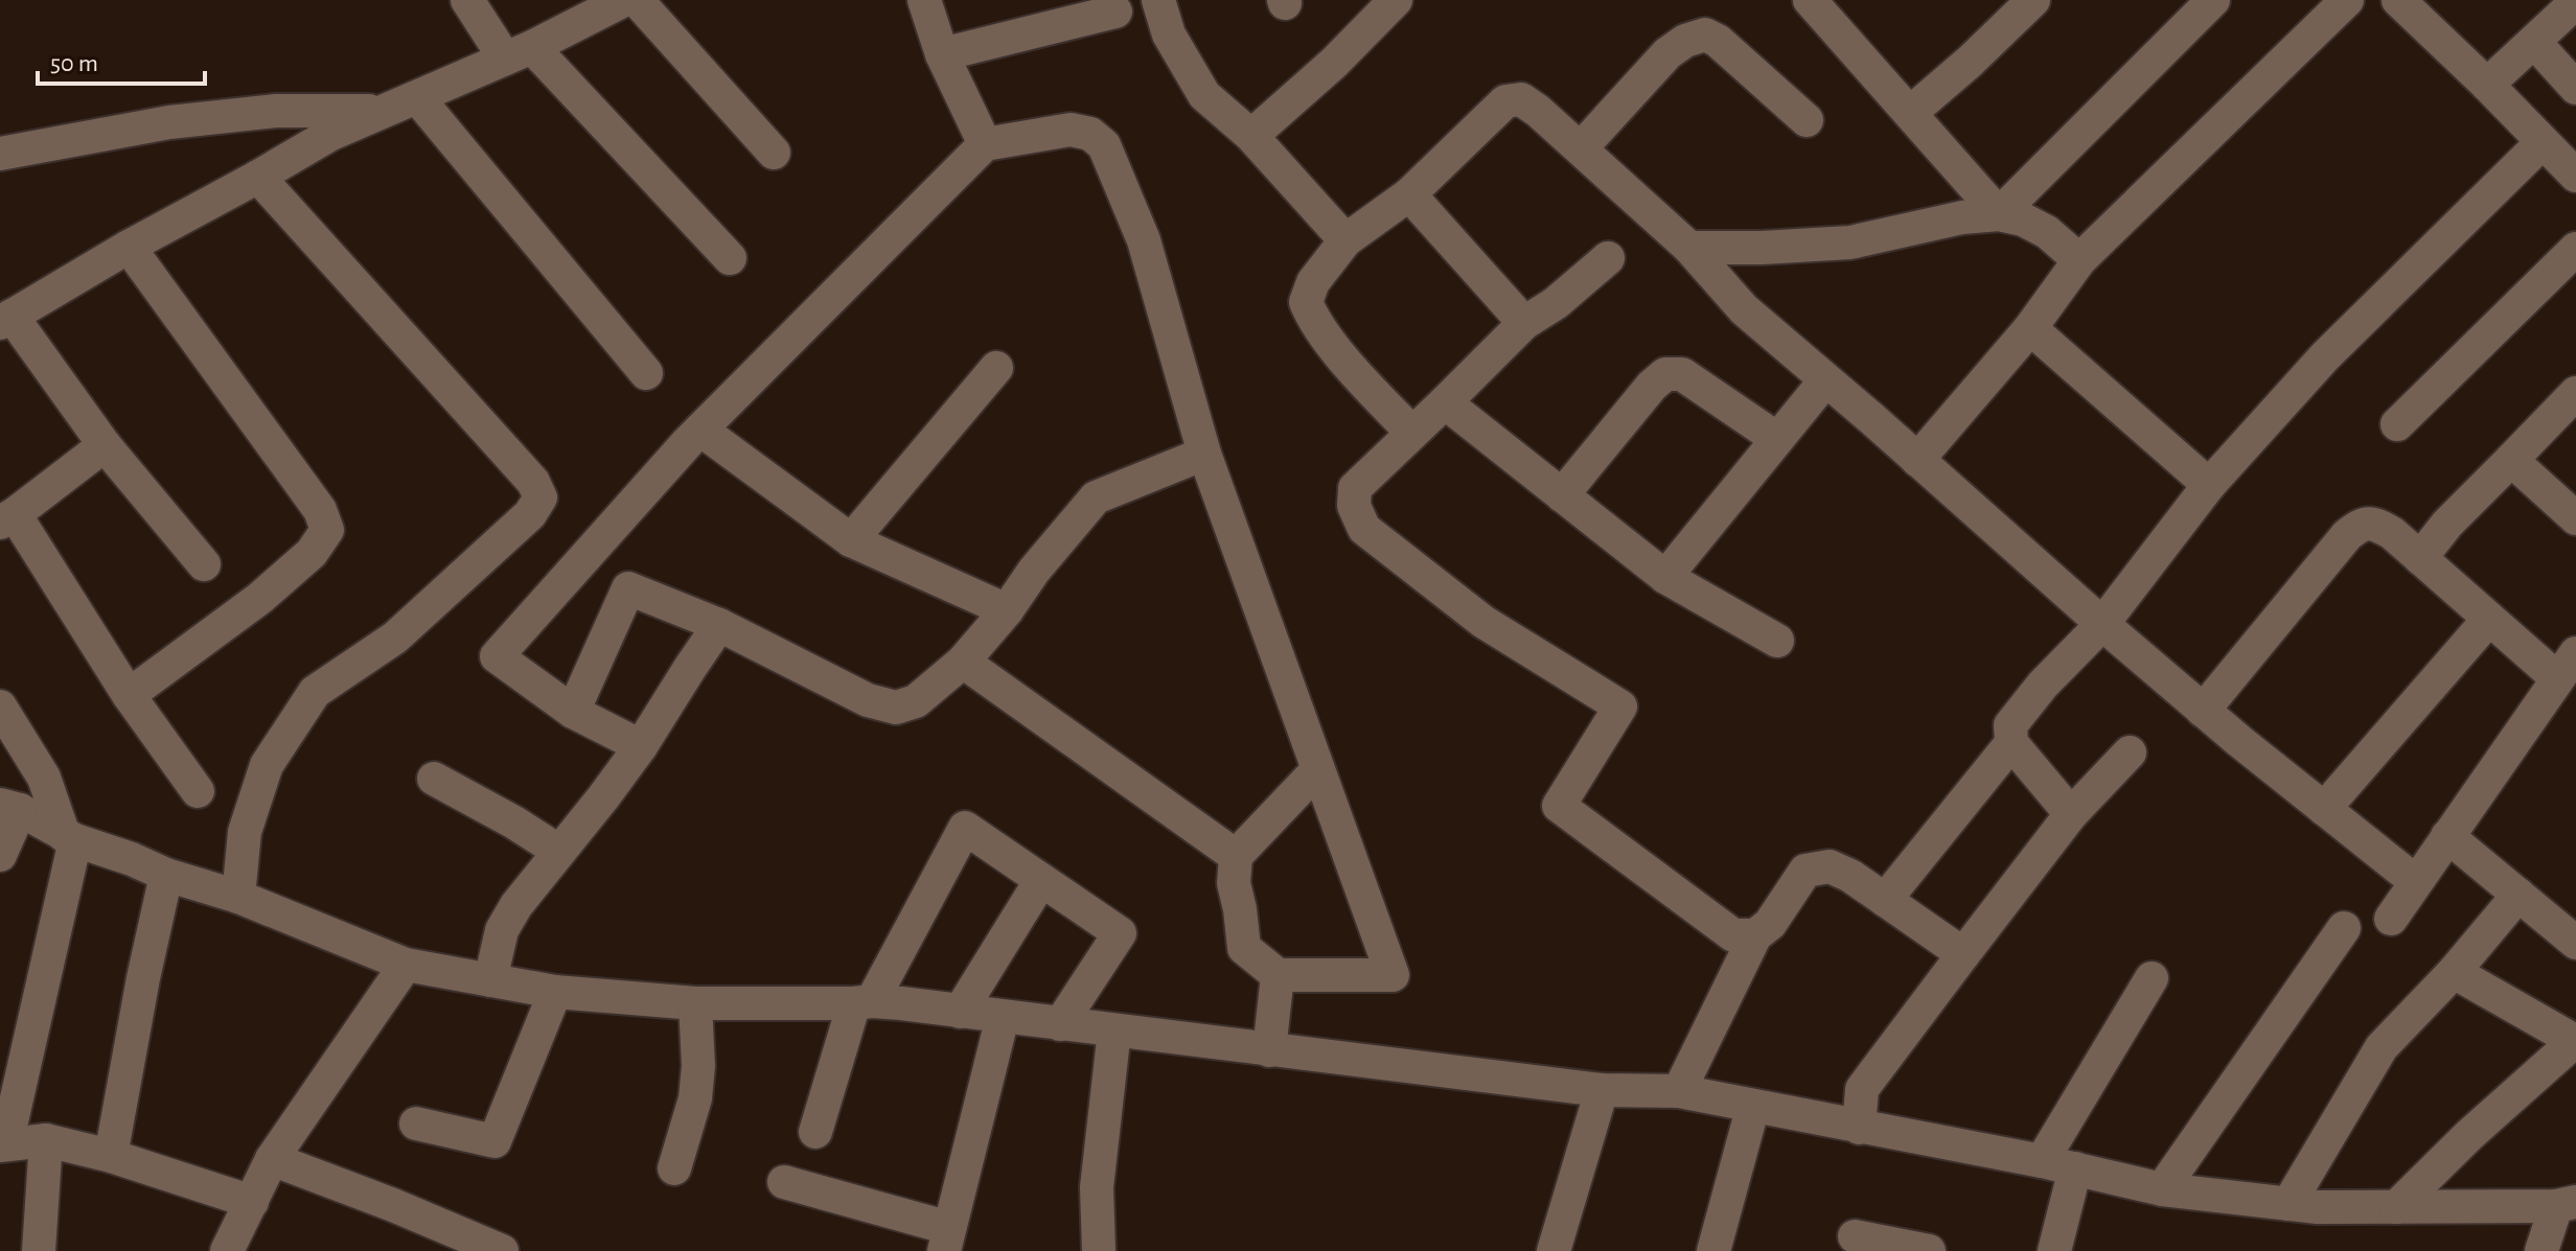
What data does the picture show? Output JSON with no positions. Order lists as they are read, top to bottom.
{
  "scale_bar": "50 m"
}
